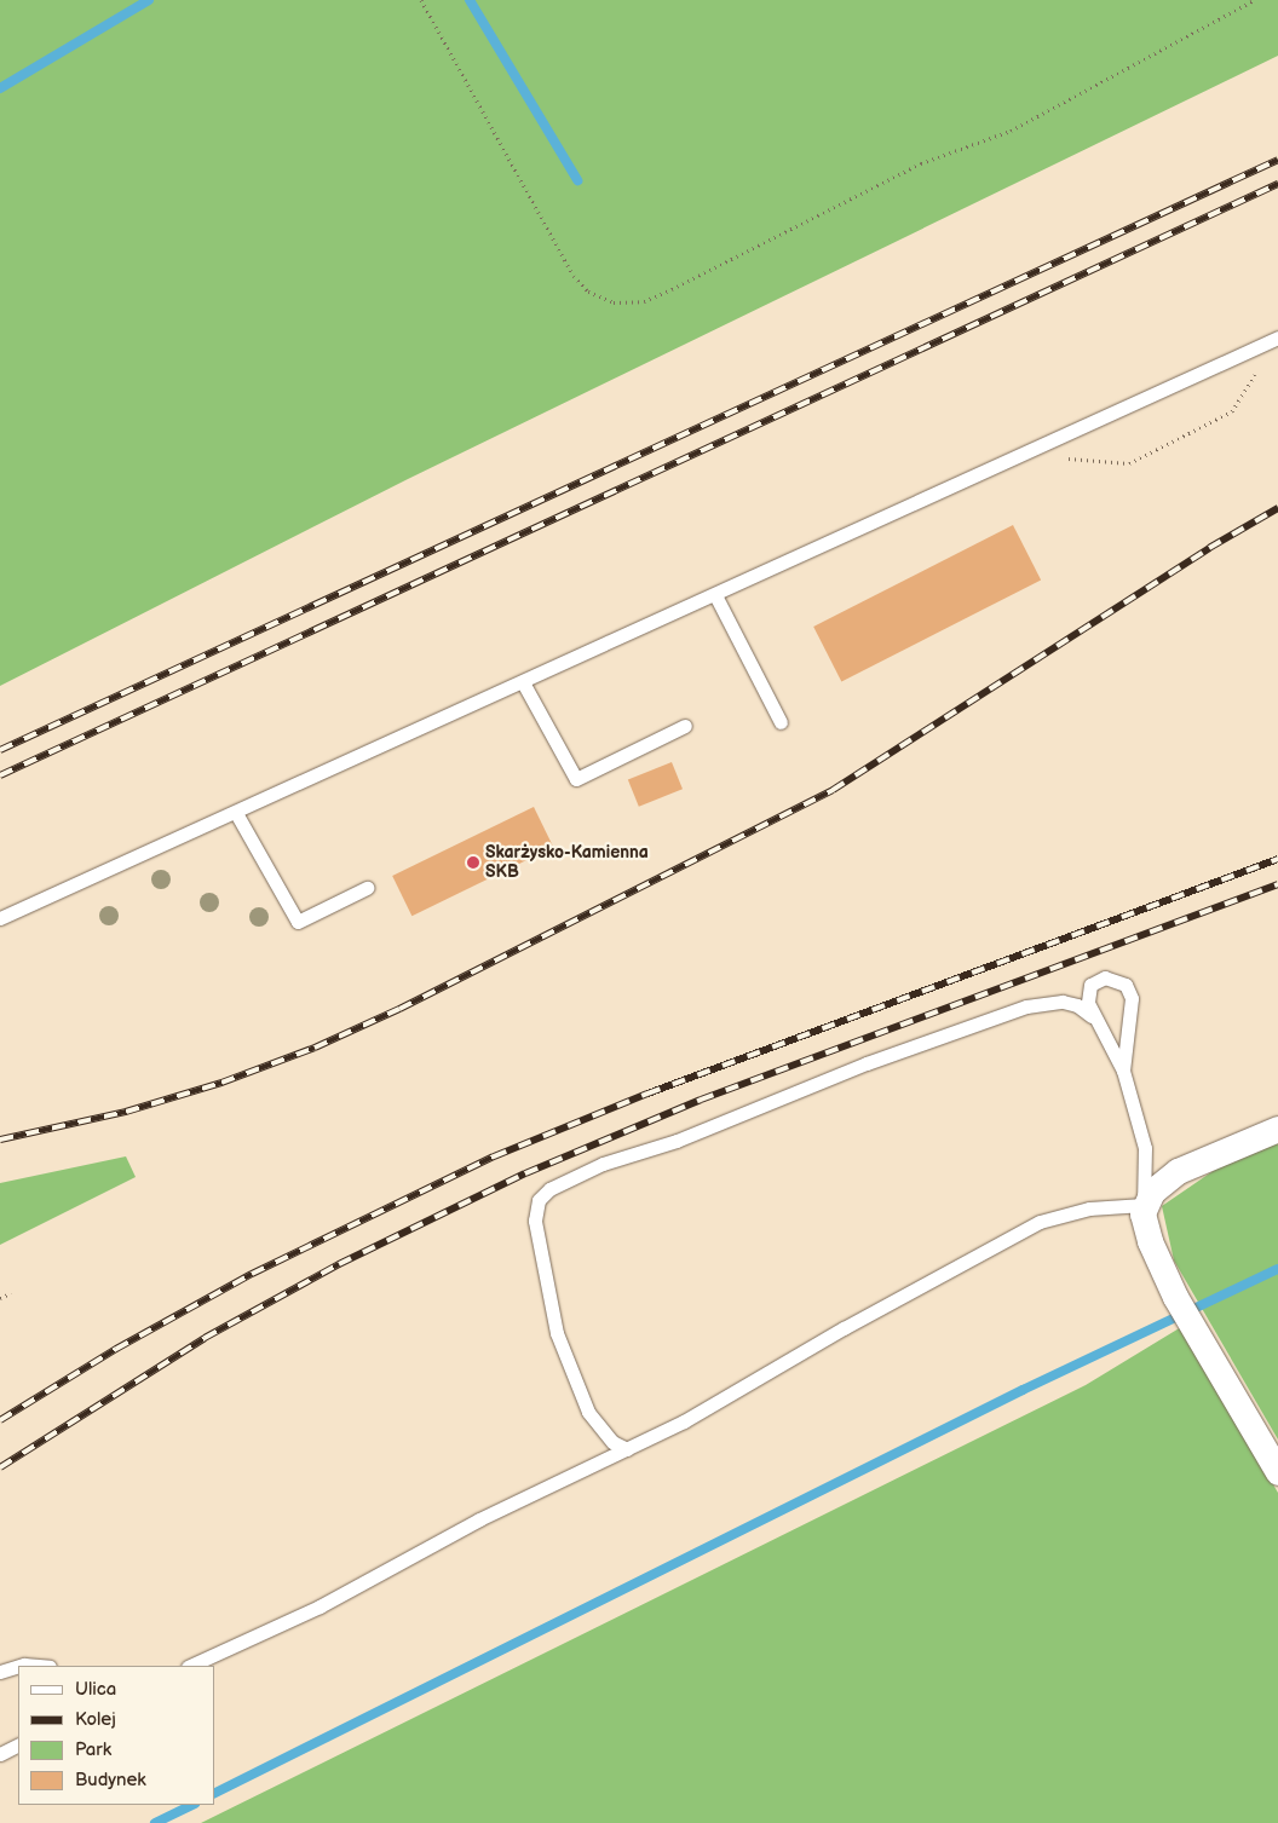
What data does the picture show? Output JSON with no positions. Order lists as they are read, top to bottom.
{
  "places": ["Skarżysko-Kamienna SKB"],
  "legend": [
    "Ulica",
    "Kolej",
    "Park",
    "Budynek"
  ]
}
